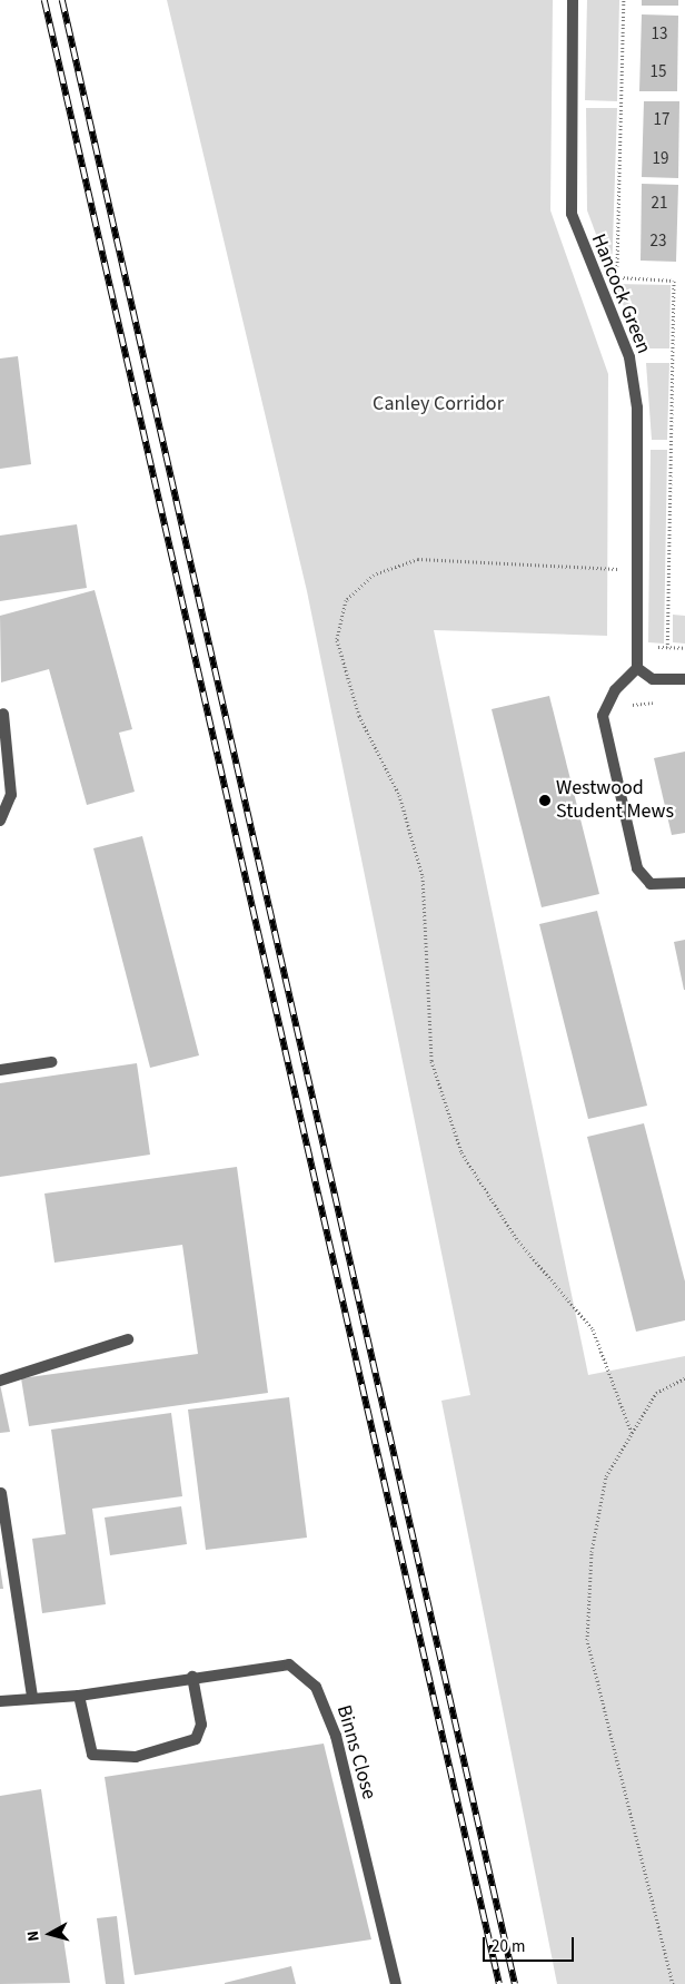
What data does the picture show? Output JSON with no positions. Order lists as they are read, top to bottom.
{
  "streets": {
    "street": ["Hancock Green", "Binns Close"]
  },
  "parks": ["Canley Corridor"],
  "places": ["Westwood Student Mews"],
  "house_numbers": [
    "13",
    "15",
    "17",
    "19",
    "21",
    "23"
  ],
  "scale_bar": "20 m",
  "north": "left"
}
